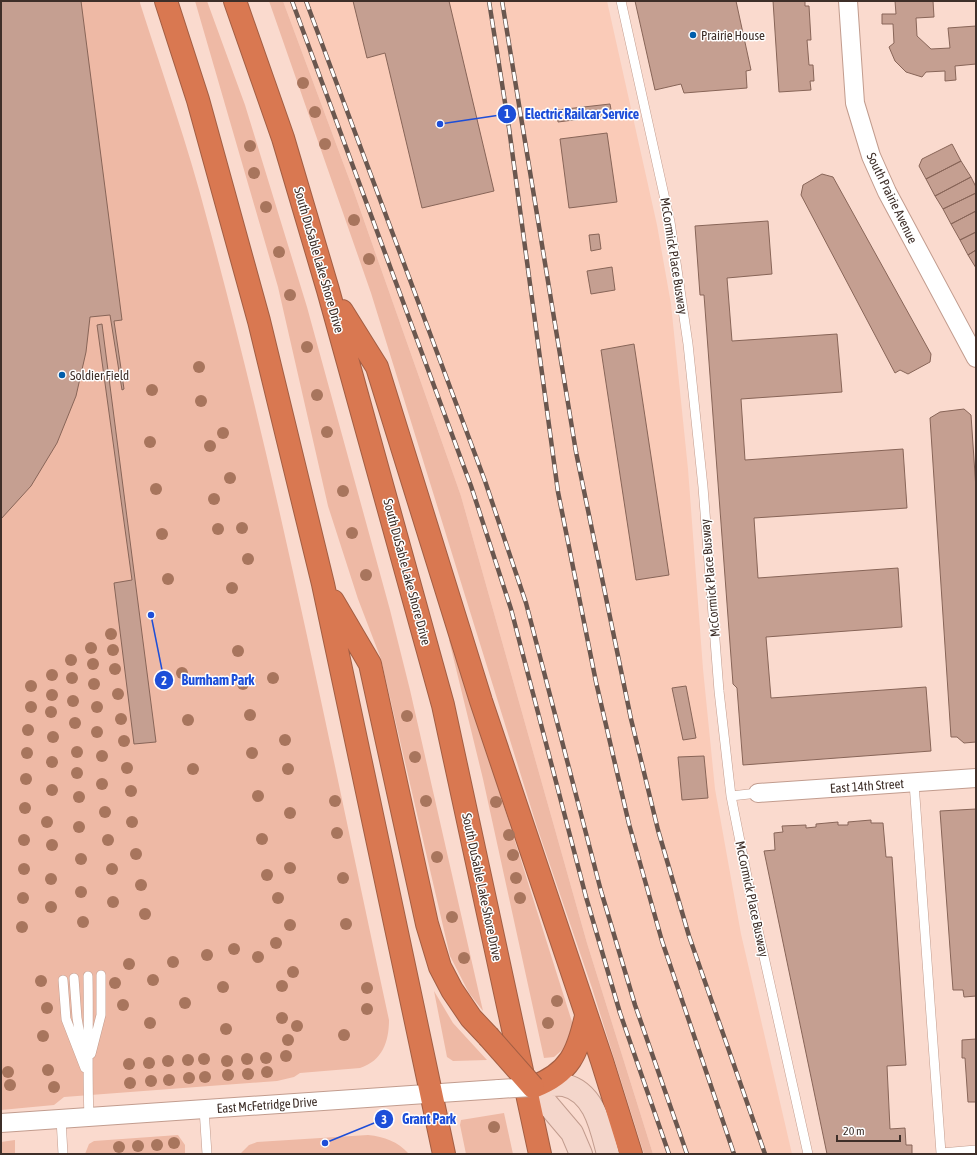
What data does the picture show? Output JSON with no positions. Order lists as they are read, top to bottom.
{
  "streets": {
    "highway": ["South DuSable Lake Shore Drive"],
    "street": ["South Prairie Avenue", "East 14th Street", "East McFetridge Drive"],
    "lane": ["McCormick Place Busway"]
  },
  "places": [
    "Prairie House",
    "Electric Railcar Service",
    "Soldier Field",
    "Burnham Park",
    "Grant Park"
  ],
  "scale_bar": "20 m"
}
